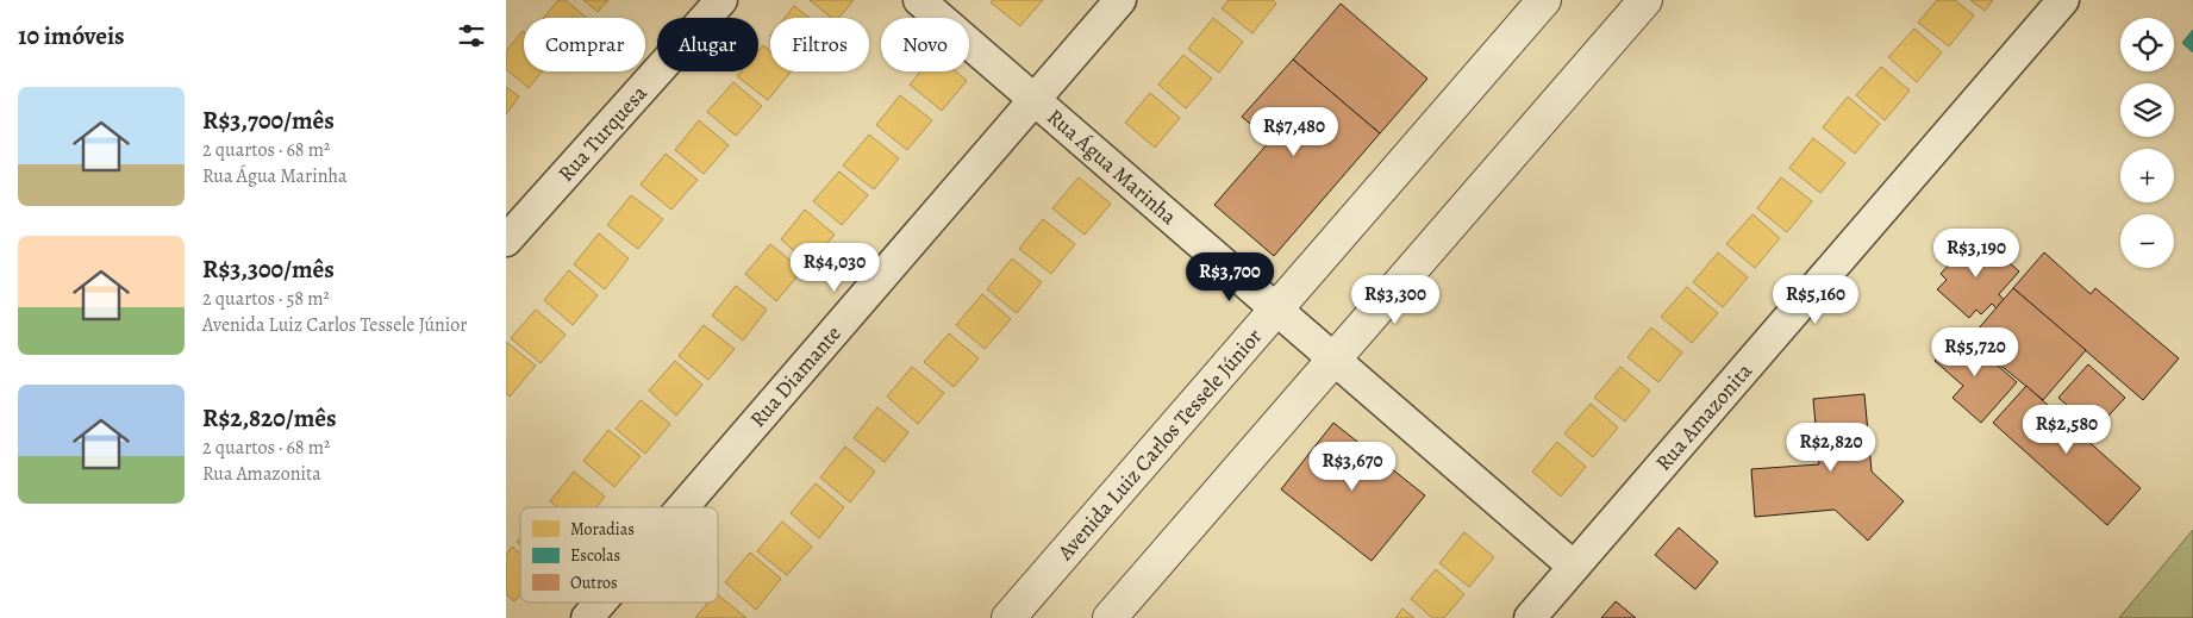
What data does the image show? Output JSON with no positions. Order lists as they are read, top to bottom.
{
  "streets": {
    "street": [
      "Rua Turquesa",
      "Rua Água Marinha",
      "Rua Diamante",
      "Rua Amazonita",
      "Avenida Luiz Carlos Tessele Júnior"
    ]
  },
  "crossings": [
    ["Rua Água Marinha", "Rua Diamante"],
    ["Rua Água Marinha", "Rua Amazonita"],
    ["Rua Água Marinha", "Avenida Luiz Carlos Tessele Júnior"]
  ],
  "legend": ["Moradias", "Escolas", "Outros"],
  "page": {
    "heading": "10 imóveis",
    "map_buttons": ["+", "−"],
    "chip": [
      "Comprar",
      "Alugar",
      "Filtros",
      "Novo"
    ],
    "list": [
      {
        "name": "R$3,700/mês",
        "note": "2 quartos · 68 m² · Rua Água Marinha"
      },
      {
        "name": "R$3,300/mês",
        "note": "2 quartos · 58 m² · Avenida Luiz Carlos Tessele Júnior"
      },
      {
        "name": "R$2,820/mês",
        "note": "2 quartos · 68 m² · Rua Amazonita"
      }
    ],
    "price": [
      "R$7,480",
      "R$3,190",
      "R$4,030",
      "R$3,700",
      "R$3,300",
      "R$5,160",
      "R$5,720",
      "R$2,580",
      "R$2,820",
      "R$3,670"
    ]
  }
}
